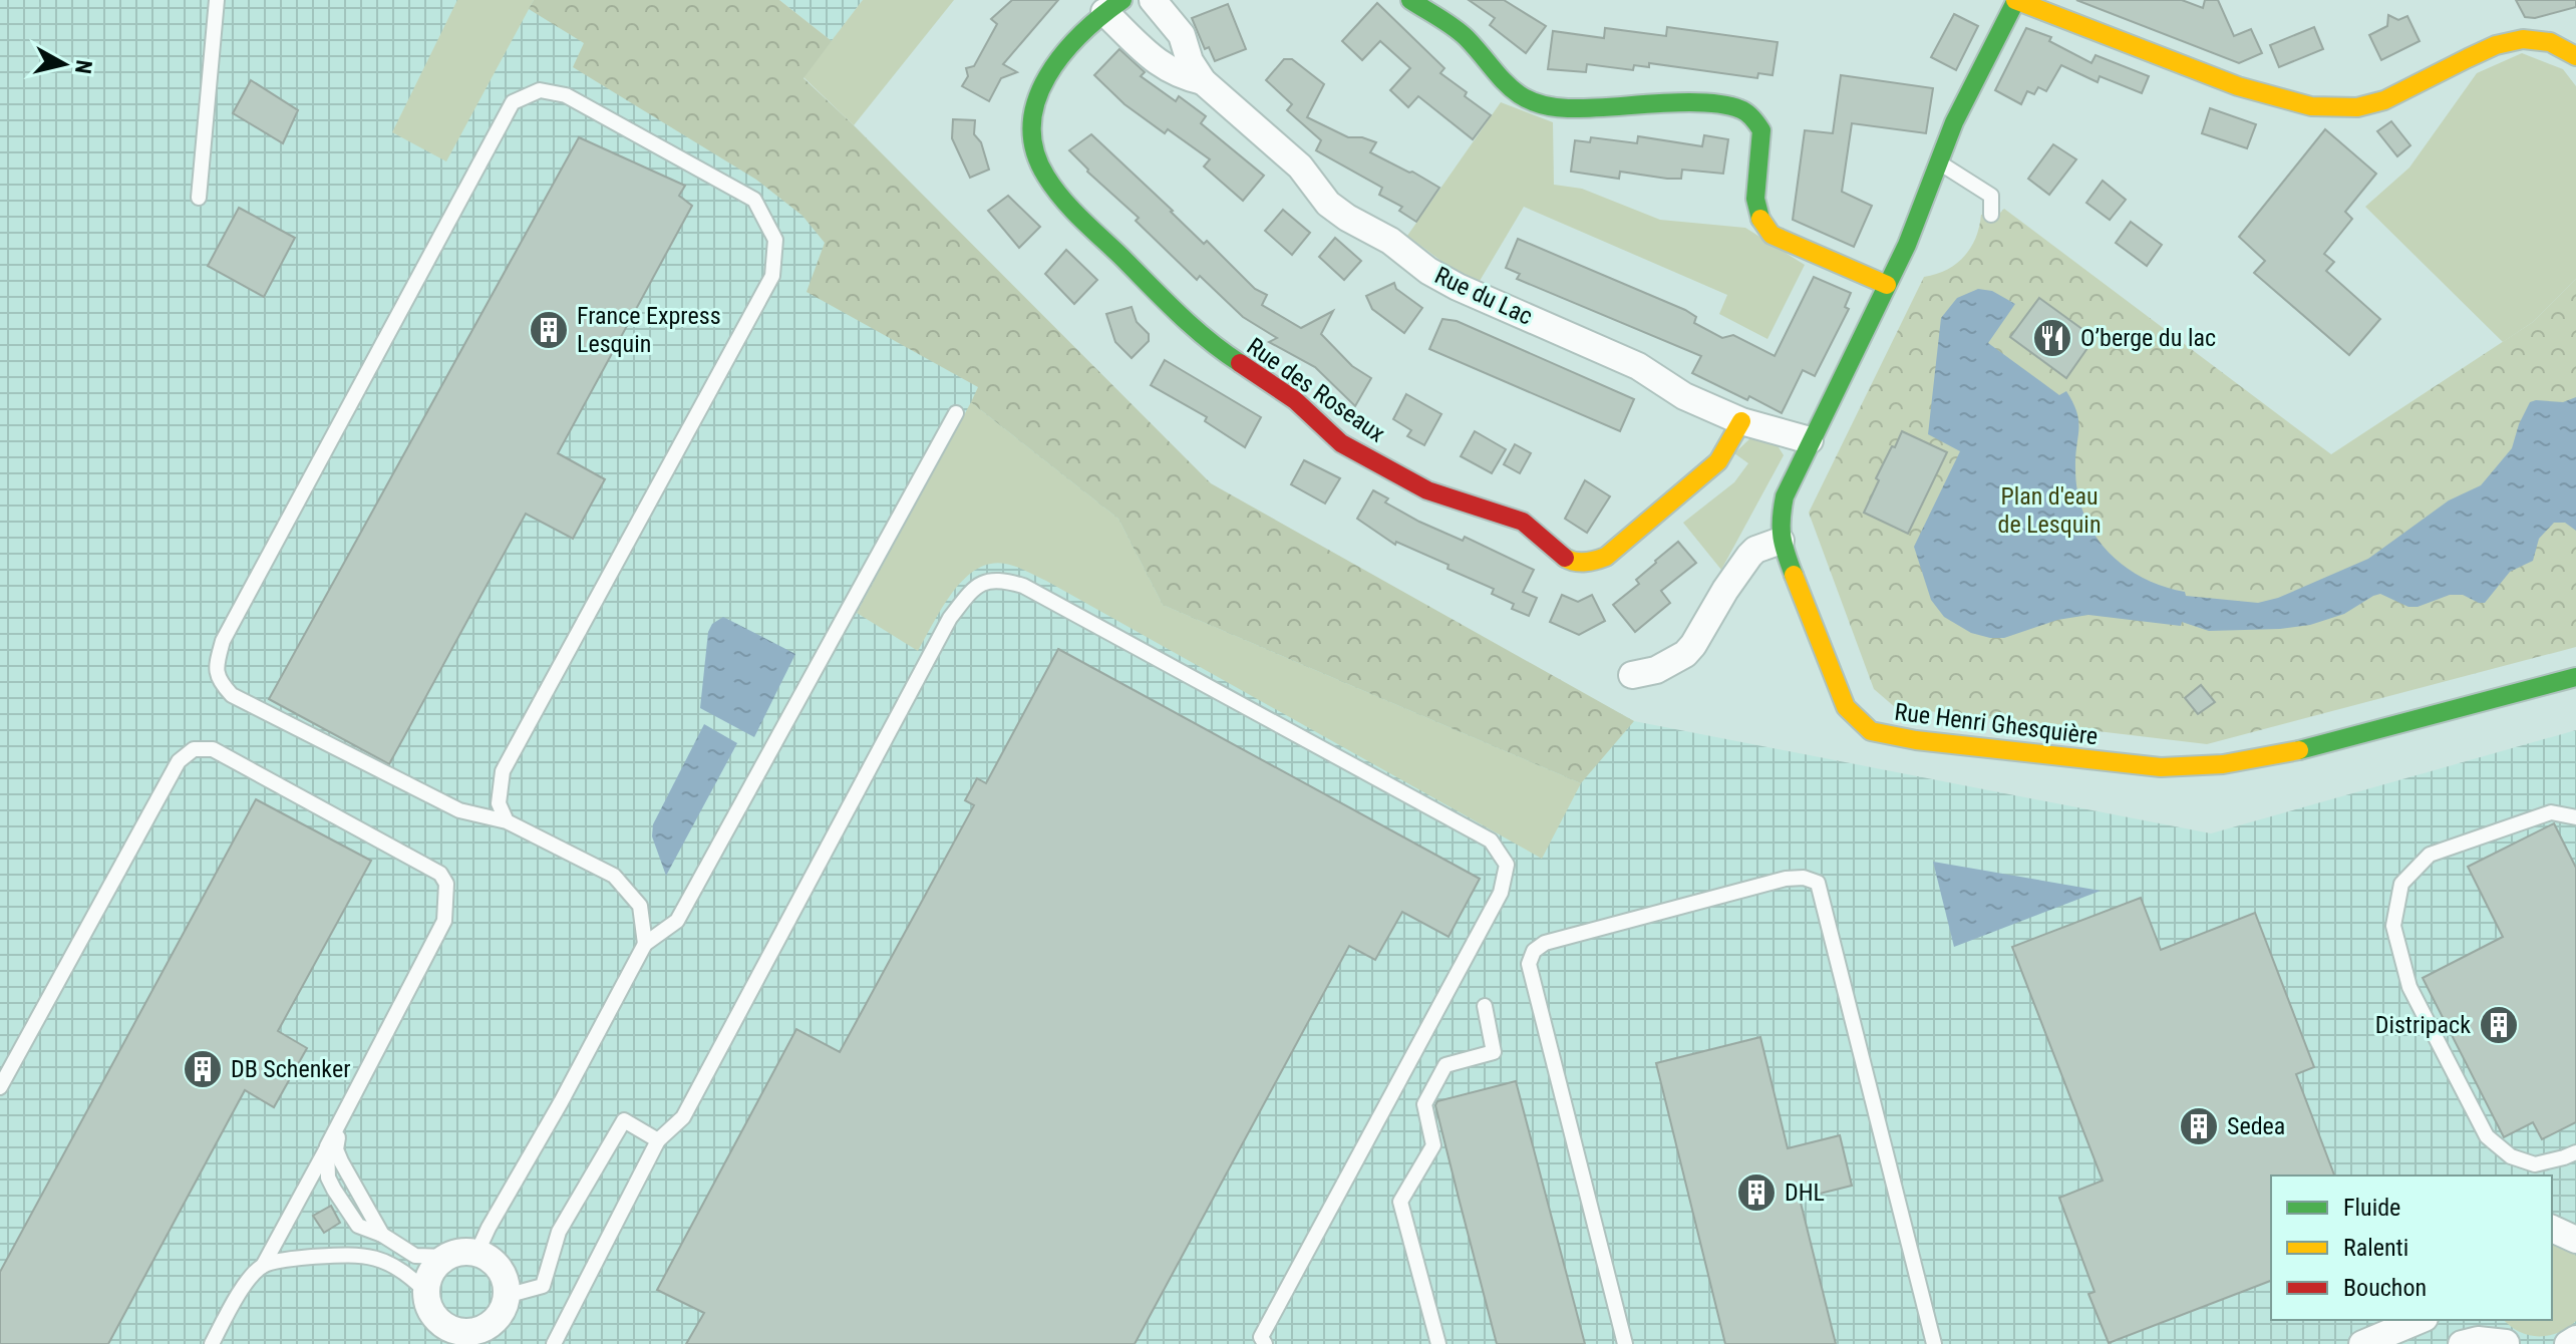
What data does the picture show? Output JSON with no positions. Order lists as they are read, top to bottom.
{
  "streets": {
    "street": ["Rue du Lac", "Rue des Roseaux", "Rue Henri Ghesquière"]
  },
  "crossings": [
    ["Rue du Lac", "Rue des Roseaux"],
    ["Rue du Lac", "Rue Henri Ghesquière"]
  ],
  "parks": ["Plan d'eau de Lesquin"],
  "places": {
    "building": [
      "France Express Lesquin",
      "Distripack",
      "DB Schenker",
      "Sedea",
      "DHL"
    ],
    "restaurant": ["O’berge du lac"]
  },
  "legend": ["Fluide", "Ralenti", "Bouchon"],
  "north": "right"
}
